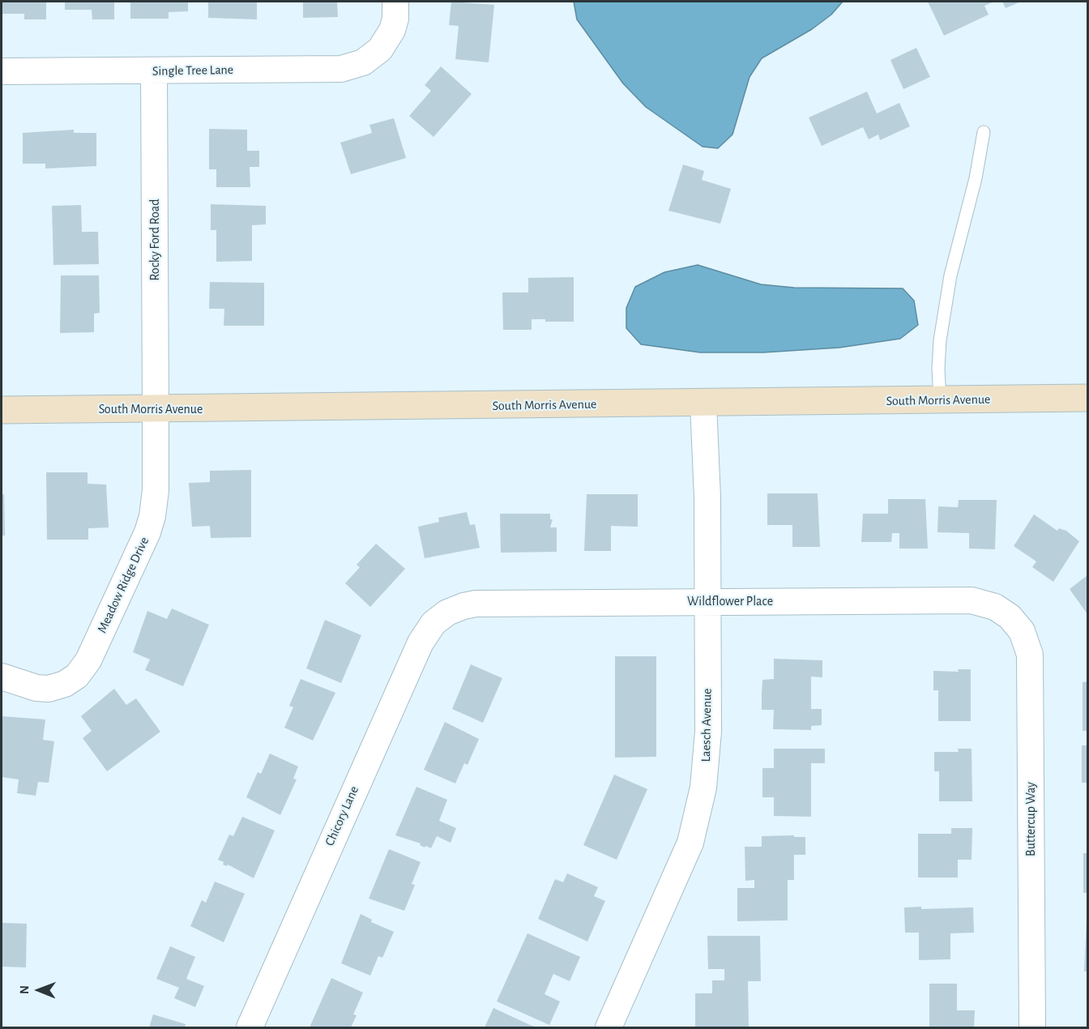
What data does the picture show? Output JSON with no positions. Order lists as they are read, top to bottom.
{
  "streets": {
    "street": [
      "Single Tree Lane",
      "Rocky Ford Road",
      "South Morris Avenue",
      "Meadow Ridge Drive",
      "Wildflower Place",
      "Laesch Avenue",
      "Chicory Lane",
      "Buttercup Way"
    ]
  },
  "crossings": [
    ["Single Tree Lane", "Rocky Ford Road"],
    ["Rocky Ford Road", "South Morris Avenue"],
    ["Rocky Ford Road", "Meadow Ridge Drive"],
    ["South Morris Avenue", "Meadow Ridge Drive"],
    ["South Morris Avenue", "Laesch Avenue"],
    ["Wildflower Place", "Laesch Avenue"],
    ["Wildflower Place", "Chicory Lane"],
    ["Wildflower Place", "Buttercup Way"]
  ],
  "north": "left"
}
